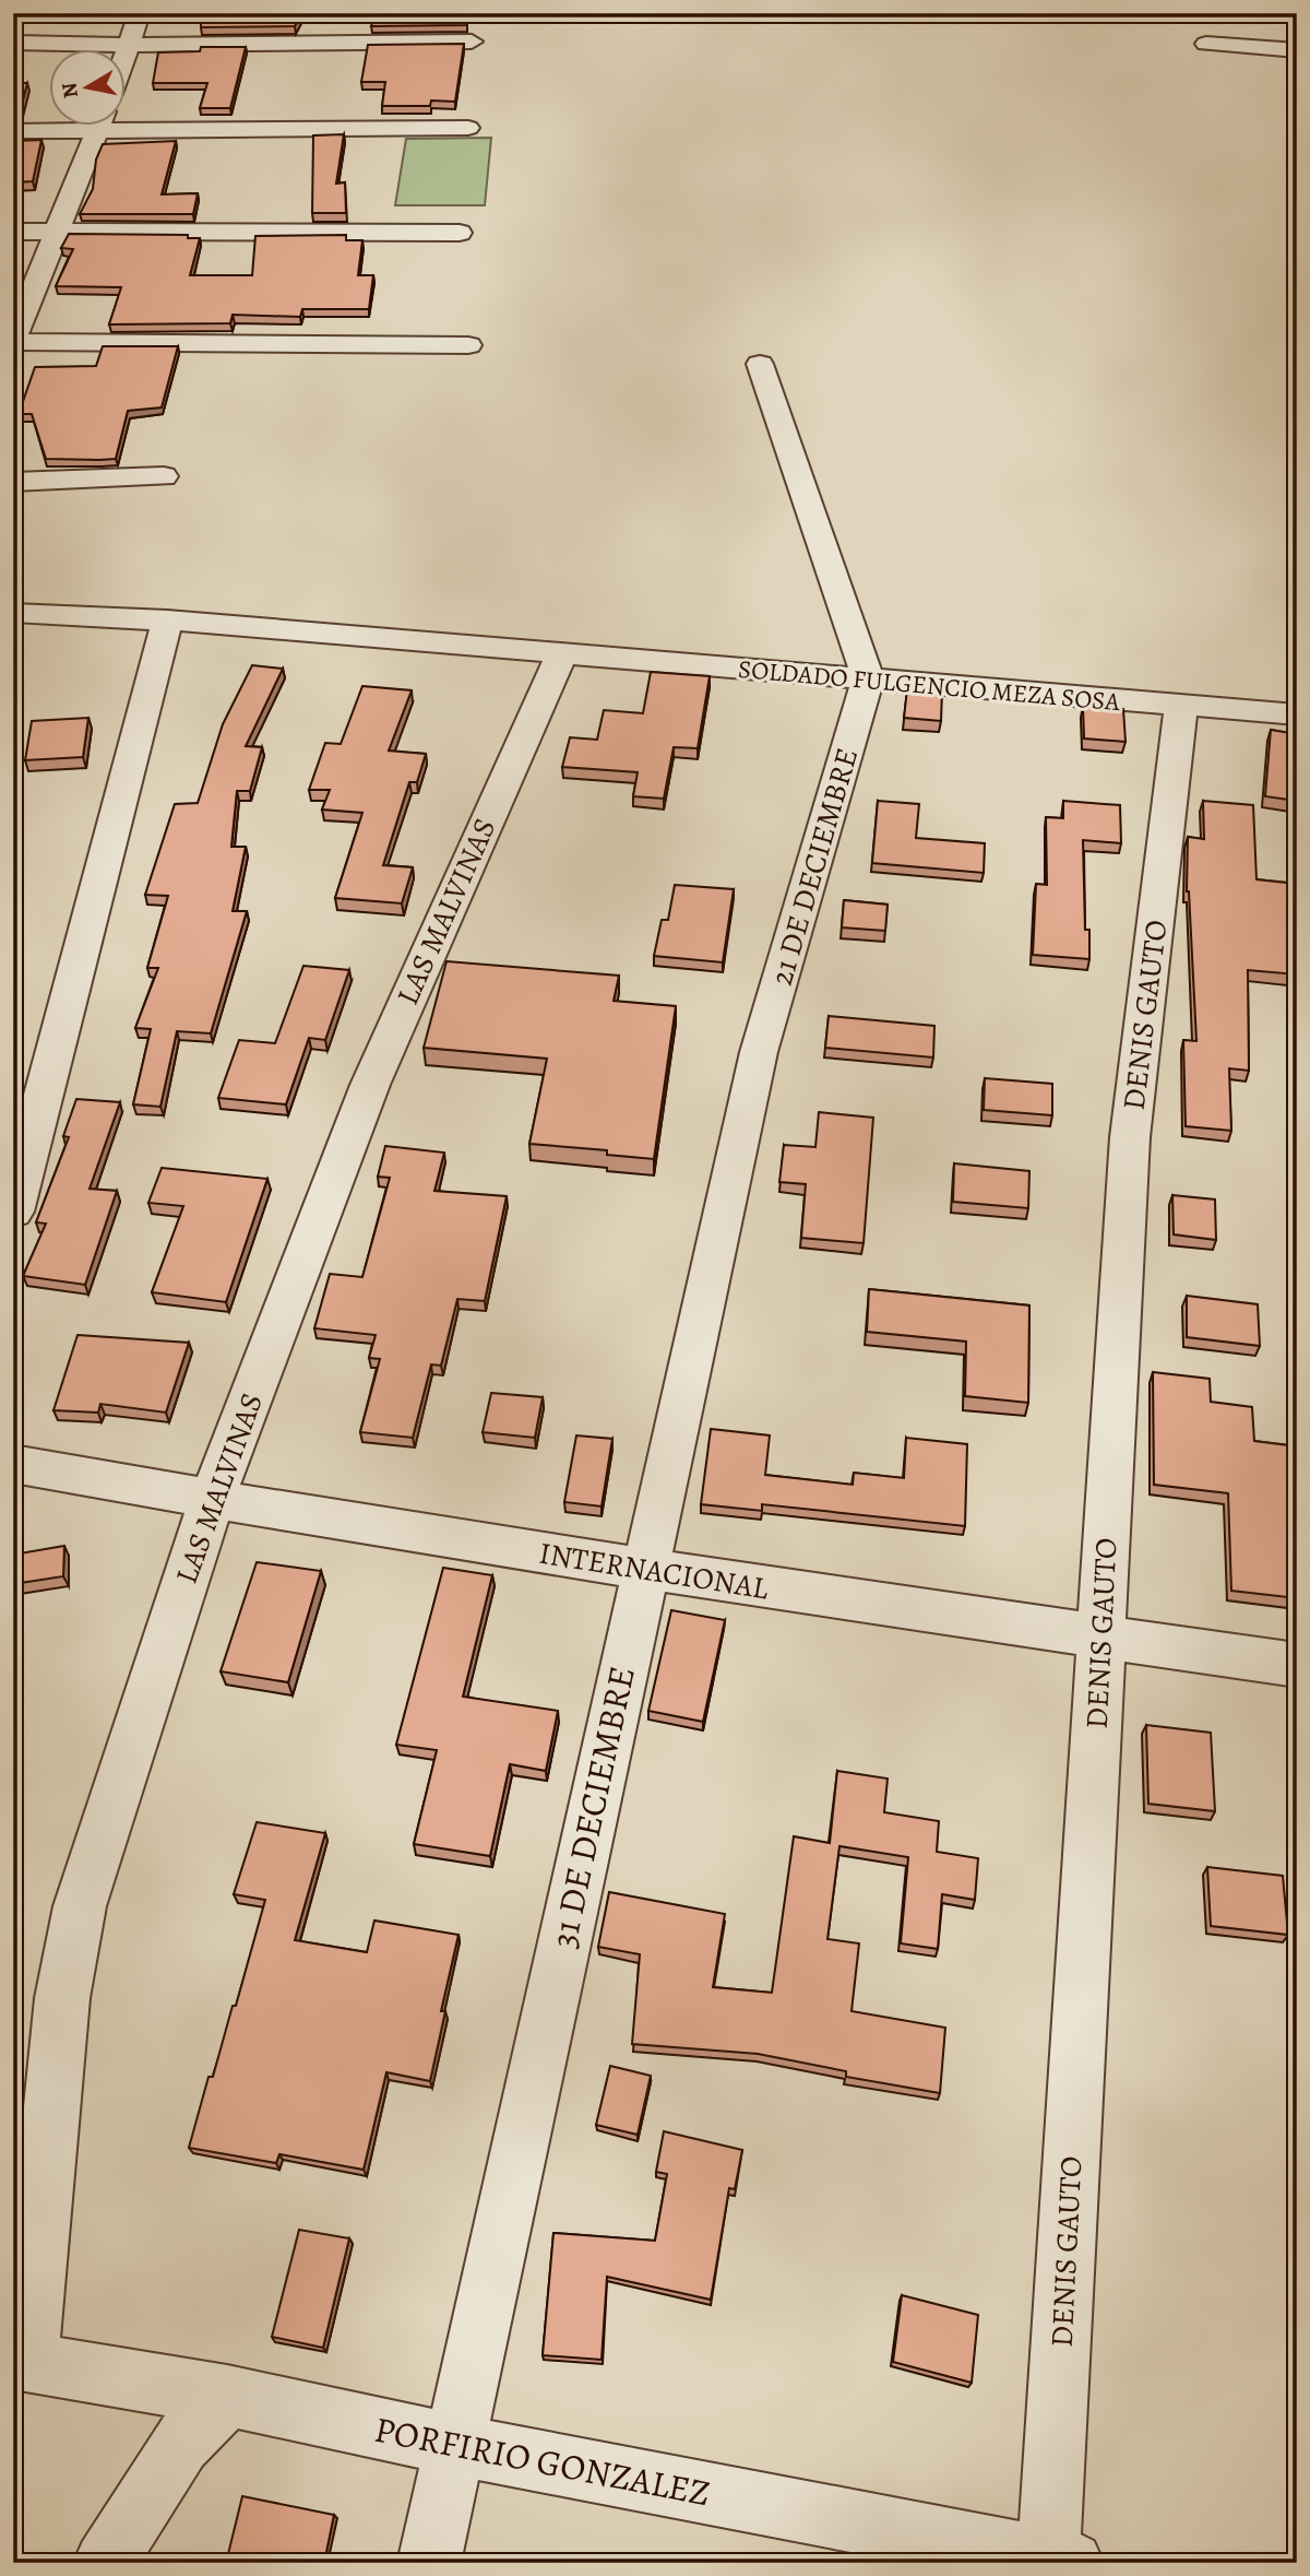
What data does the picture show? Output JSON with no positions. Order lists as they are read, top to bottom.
{
  "streets": {
    "street": [
      "SOLDADO FULGENCIO MEZA SOSA",
      "21 DE DECIEMBRE",
      "LAS MALVINAS",
      "DENIS GAUTO",
      "INTERNACIONAL",
      "31 DE DECIEMBRE",
      "PORFIRIO GONZALEZ"
    ]
  },
  "crossings": [
    ["SOLDADO FULGENCIO MEZA SOSA", "21 DE DECIEMBRE"],
    ["SOLDADO FULGENCIO MEZA SOSA", "LAS MALVINAS"],
    ["SOLDADO FULGENCIO MEZA SOSA", "DENIS GAUTO"],
    ["21 DE DECIEMBRE", "31 DE DECIEMBRE"],
    ["LAS MALVINAS", "INTERNACIONAL"],
    ["LAS MALVINAS", "PORFIRIO GONZALEZ"],
    ["DENIS GAUTO", "INTERNACIONAL"],
    ["DENIS GAUTO", "PORFIRIO GONZALEZ"],
    ["INTERNACIONAL", "31 DE DECIEMBRE"],
    ["31 DE DECIEMBRE", "PORFIRIO GONZALEZ"]
  ],
  "north": "left"
}
